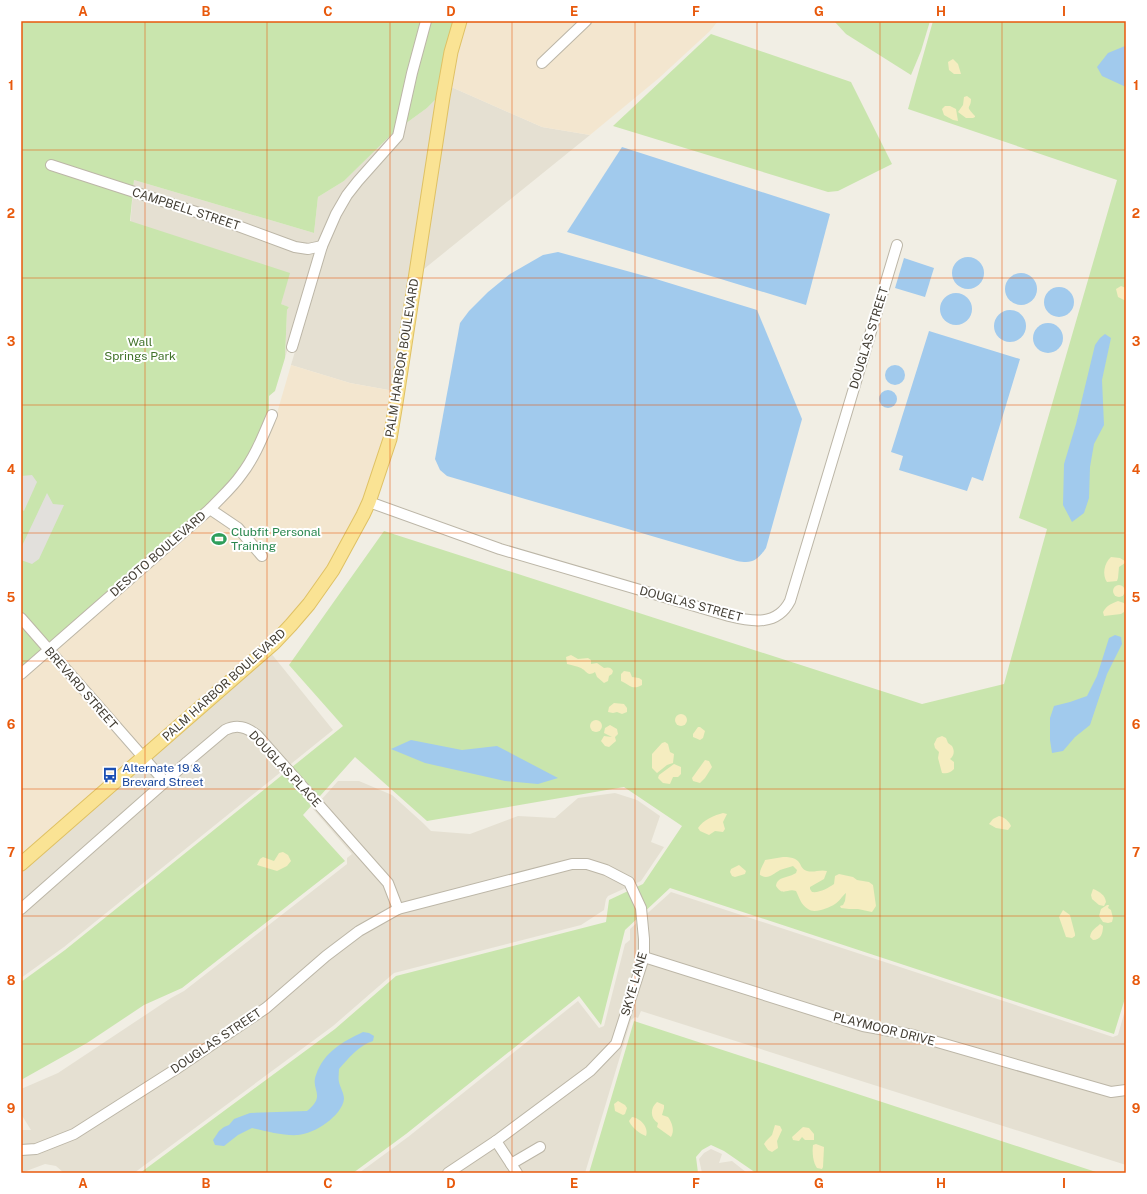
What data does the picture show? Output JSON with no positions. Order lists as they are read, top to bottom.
{
  "streets": {
    "main road": ["PALM HARBOR BOULEVARD"],
    "street": [
      "CAMPBELL STREET",
      "DOUGLAS STREET",
      "DESOTO BOULEVARD",
      "BREVARD STREET",
      "DOUGLAS PLACE",
      "SKYE LANE",
      "PLAYMOOR DRIVE"
    ]
  },
  "crossings": [
    ["DOUGLAS STREET", "PALM HARBOR BOULEVARD"],
    ["DOUGLAS STREET", "DOUGLAS PLACE"],
    ["DOUGLAS STREET", "SKYE LANE"],
    ["PALM HARBOR BOULEVARD", "BREVARD STREET"],
    ["DESOTO BOULEVARD", "BREVARD STREET"],
    ["BREVARD STREET", "DOUGLAS PLACE"],
    ["DOUGLAS PLACE", "SKYE LANE"],
    ["SKYE LANE", "PLAYMOOR DRIVE"]
  ],
  "parks": ["Wall Springs Park"],
  "places": {
    "sports": ["Clubfit Personal Training"],
    "bus stop": ["Alternate 19 & Brevard Street"]
  },
  "grid": {
    "columns": [
      "A",
      "B",
      "C",
      "D",
      "E",
      "F",
      "G",
      "H",
      "I"
    ],
    "rows": [
      "1",
      "2",
      "3",
      "4",
      "5",
      "6",
      "7",
      "8",
      "9"
    ]
  }
}
